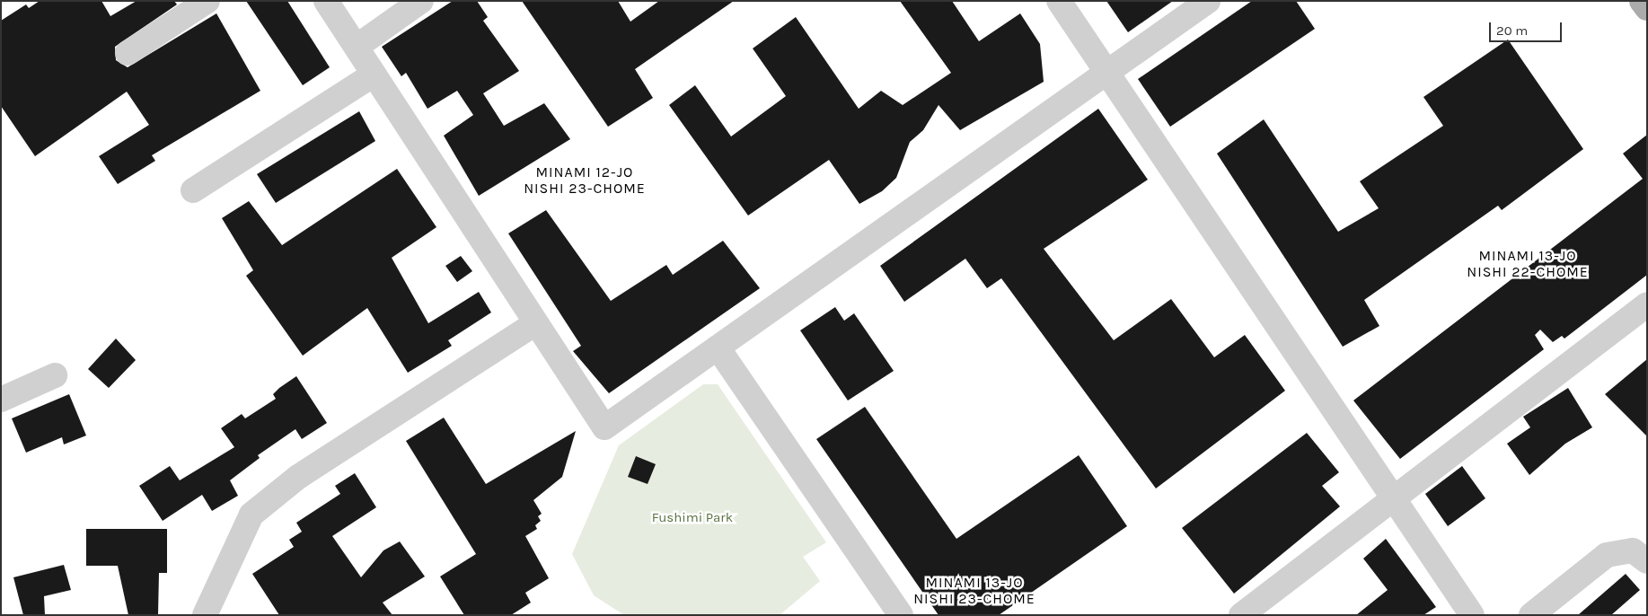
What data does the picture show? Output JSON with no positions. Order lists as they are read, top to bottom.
{
  "districts": ["MINAMI 12-JO NISHI 23-CHOME", "MINAMI 13-JO NISHI 22-CHOME", "MINAMI 13-JO NISHI 23-CHOME"],
  "parks": ["Fushimi Park"],
  "scale_bar": "20 m"
}
